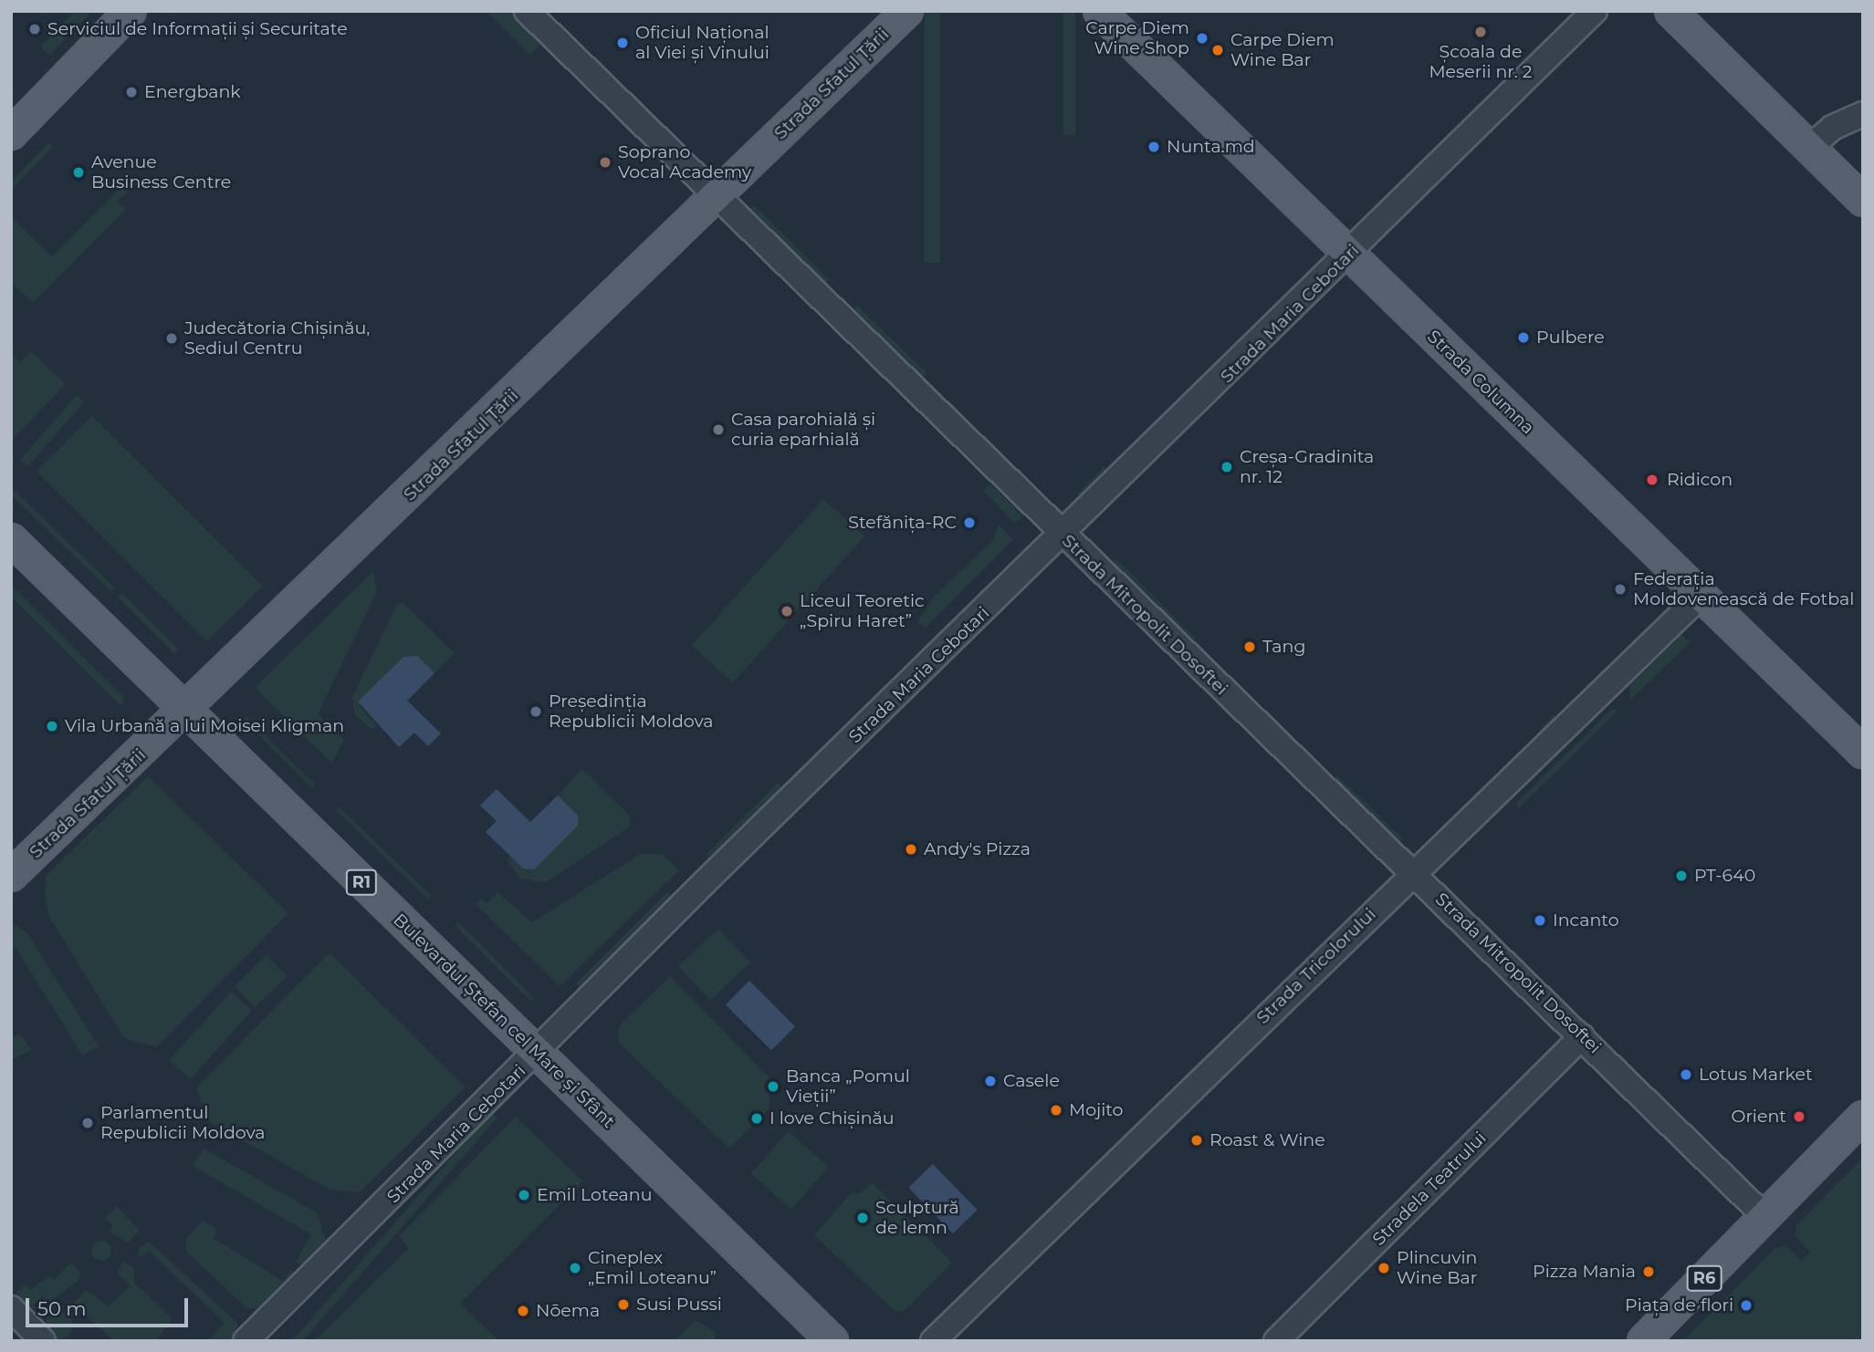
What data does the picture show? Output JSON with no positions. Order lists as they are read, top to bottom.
{
  "streets": {
    "main road": [
      "Strada Sfatul Țării",
      "Strada Columna",
      "R1",
      "Bulevardul Ștefan cel Mare și Sfânt",
      "R6"
    ],
    "street": [
      "Strada Maria Cebotari",
      "Strada Mitropolit Dosoftei",
      "Strada Tricolorului",
      "Stradela Teatrului"
    ]
  },
  "crossings": [
    ["Strada Sfatul Țării", "Strada Mitropolit Dosoftei"],
    ["Strada Sfatul Țării", "Bulevardul Ștefan cel Mare și Sfânt"],
    ["Strada Maria Cebotari", "Strada Columna"],
    ["Strada Maria Cebotari", "Strada Mitropolit Dosoftei"],
    ["Strada Maria Cebotari", "Bulevardul Ștefan cel Mare și Sfânt"],
    ["Strada Columna", "Strada Tricolorului"],
    ["Strada Mitropolit Dosoftei", "Strada Tricolorului"],
    ["Strada Mitropolit Dosoftei", "Stradela Teatrului"],
    ["Strada Mitropolit Dosoftei", "R6"]
  ],
  "places": [
    "Serviciul de Informații și Securitate",
    "Școala de Meserii nr. 2",
    "Carpe Diem Wine Shop",
    "Oficiul Național al Viei și Vinului",
    "Carpe Diem Wine Bar",
    "Energbank",
    "Nunta.md",
    "Soprano Vocal Academy",
    "Avenue Business Centre",
    "Pulbere",
    "Judecătoria Chișinău, Sediul Centru",
    "Casa parohială și curia eparhială",
    "Creșa-Gradinita nr. 12",
    "Ridicon",
    "Stefănița-RC",
    "Federația Moldovenească de Fotbal",
    "Liceul Teoretic „Spiru Haret”",
    "Tang",
    "Președinția Republicii Moldova",
    "Vila Urbană a lui Moisei Kligman",
    "Andy's Pizza",
    "PT-640",
    "Incanto",
    "Lotus Market",
    "Casele",
    "Banca „Pomul Vieții”",
    "Mojito",
    "Orient",
    "I love Chișinău",
    "Parlamentul Republicii Moldova",
    "Roast & Wine",
    "Emil Loteanu",
    "Sculptură de lemn",
    "Cineplex „Emil Loteanu”",
    "Plincuvin Wine Bar",
    "Pizza Mania",
    "Susi Pussi",
    "Piața de flori",
    "Nōema"
  ],
  "scale_bar": "50 m"
}
